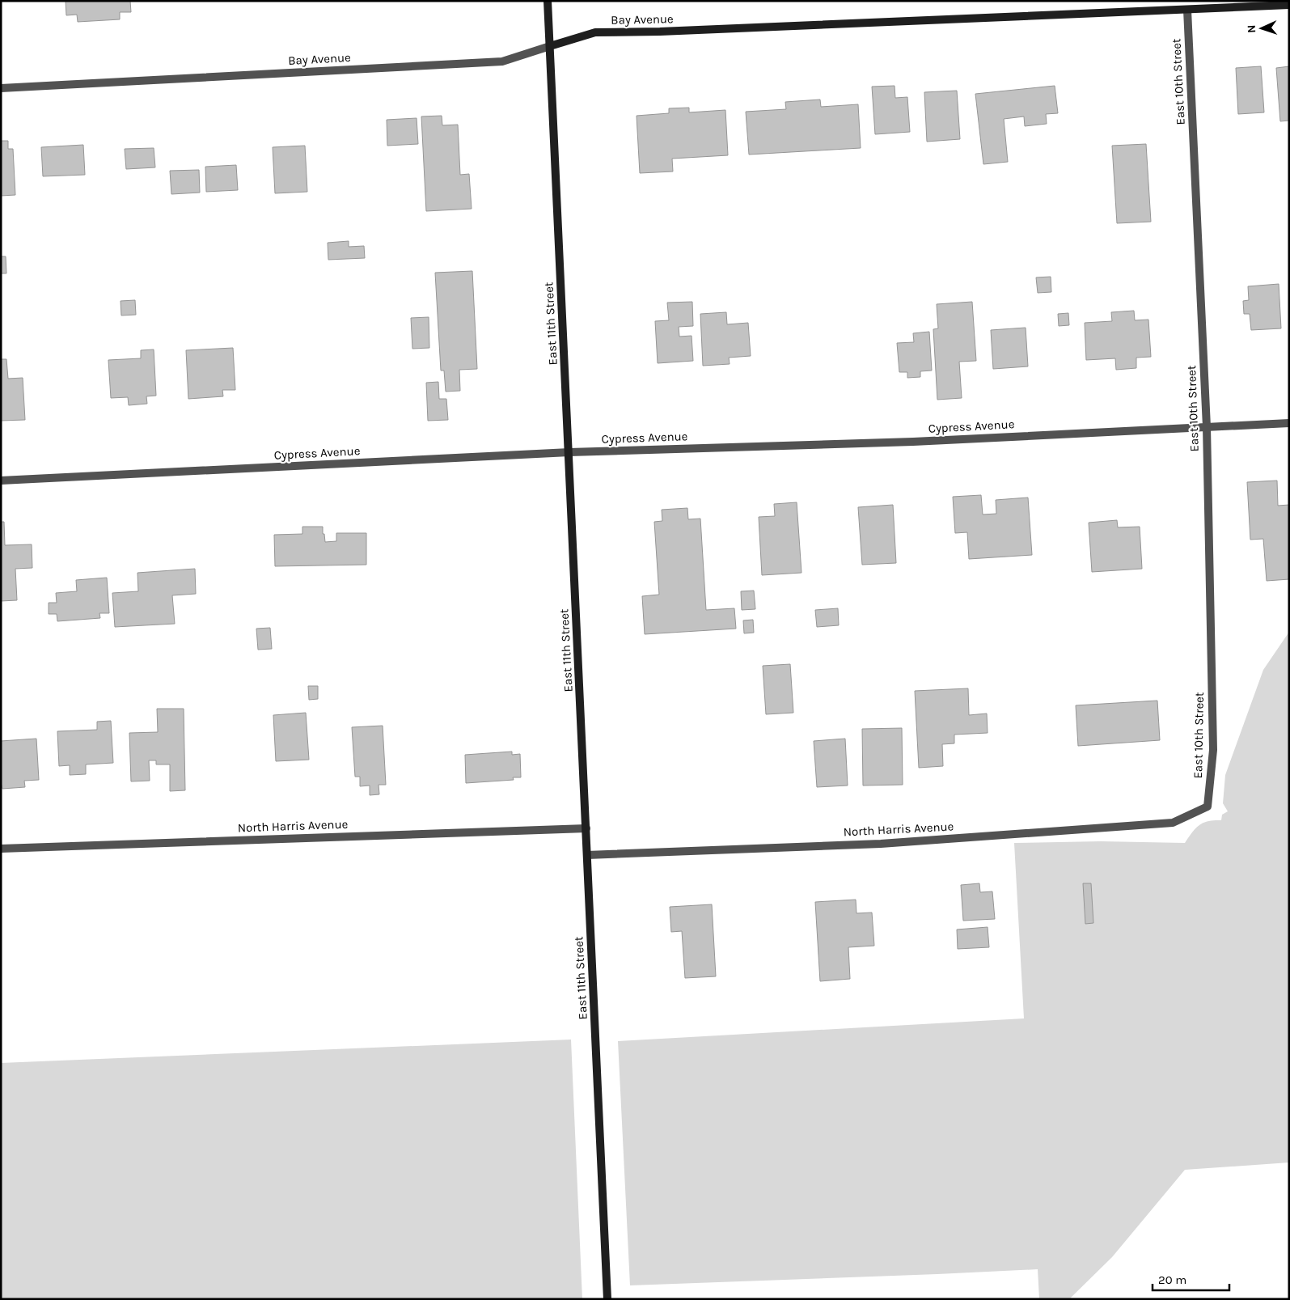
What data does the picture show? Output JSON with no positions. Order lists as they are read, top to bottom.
{
  "streets": {
    "main road": ["Bay Avenue", "East 11th Street"],
    "street": ["East 10th Street", "Cypress Avenue", "North Harris Avenue"]
  },
  "crossings": [
    ["Bay Avenue", "East 10th Street"],
    ["Bay Avenue", "East 11th Street"],
    ["East 10th Street", "Cypress Avenue"],
    ["East 10th Street", "North Harris Avenue"],
    ["East 11th Street", "Cypress Avenue"],
    ["East 11th Street", "North Harris Avenue"]
  ],
  "scale_bar": "20 m",
  "north": "left"
}
